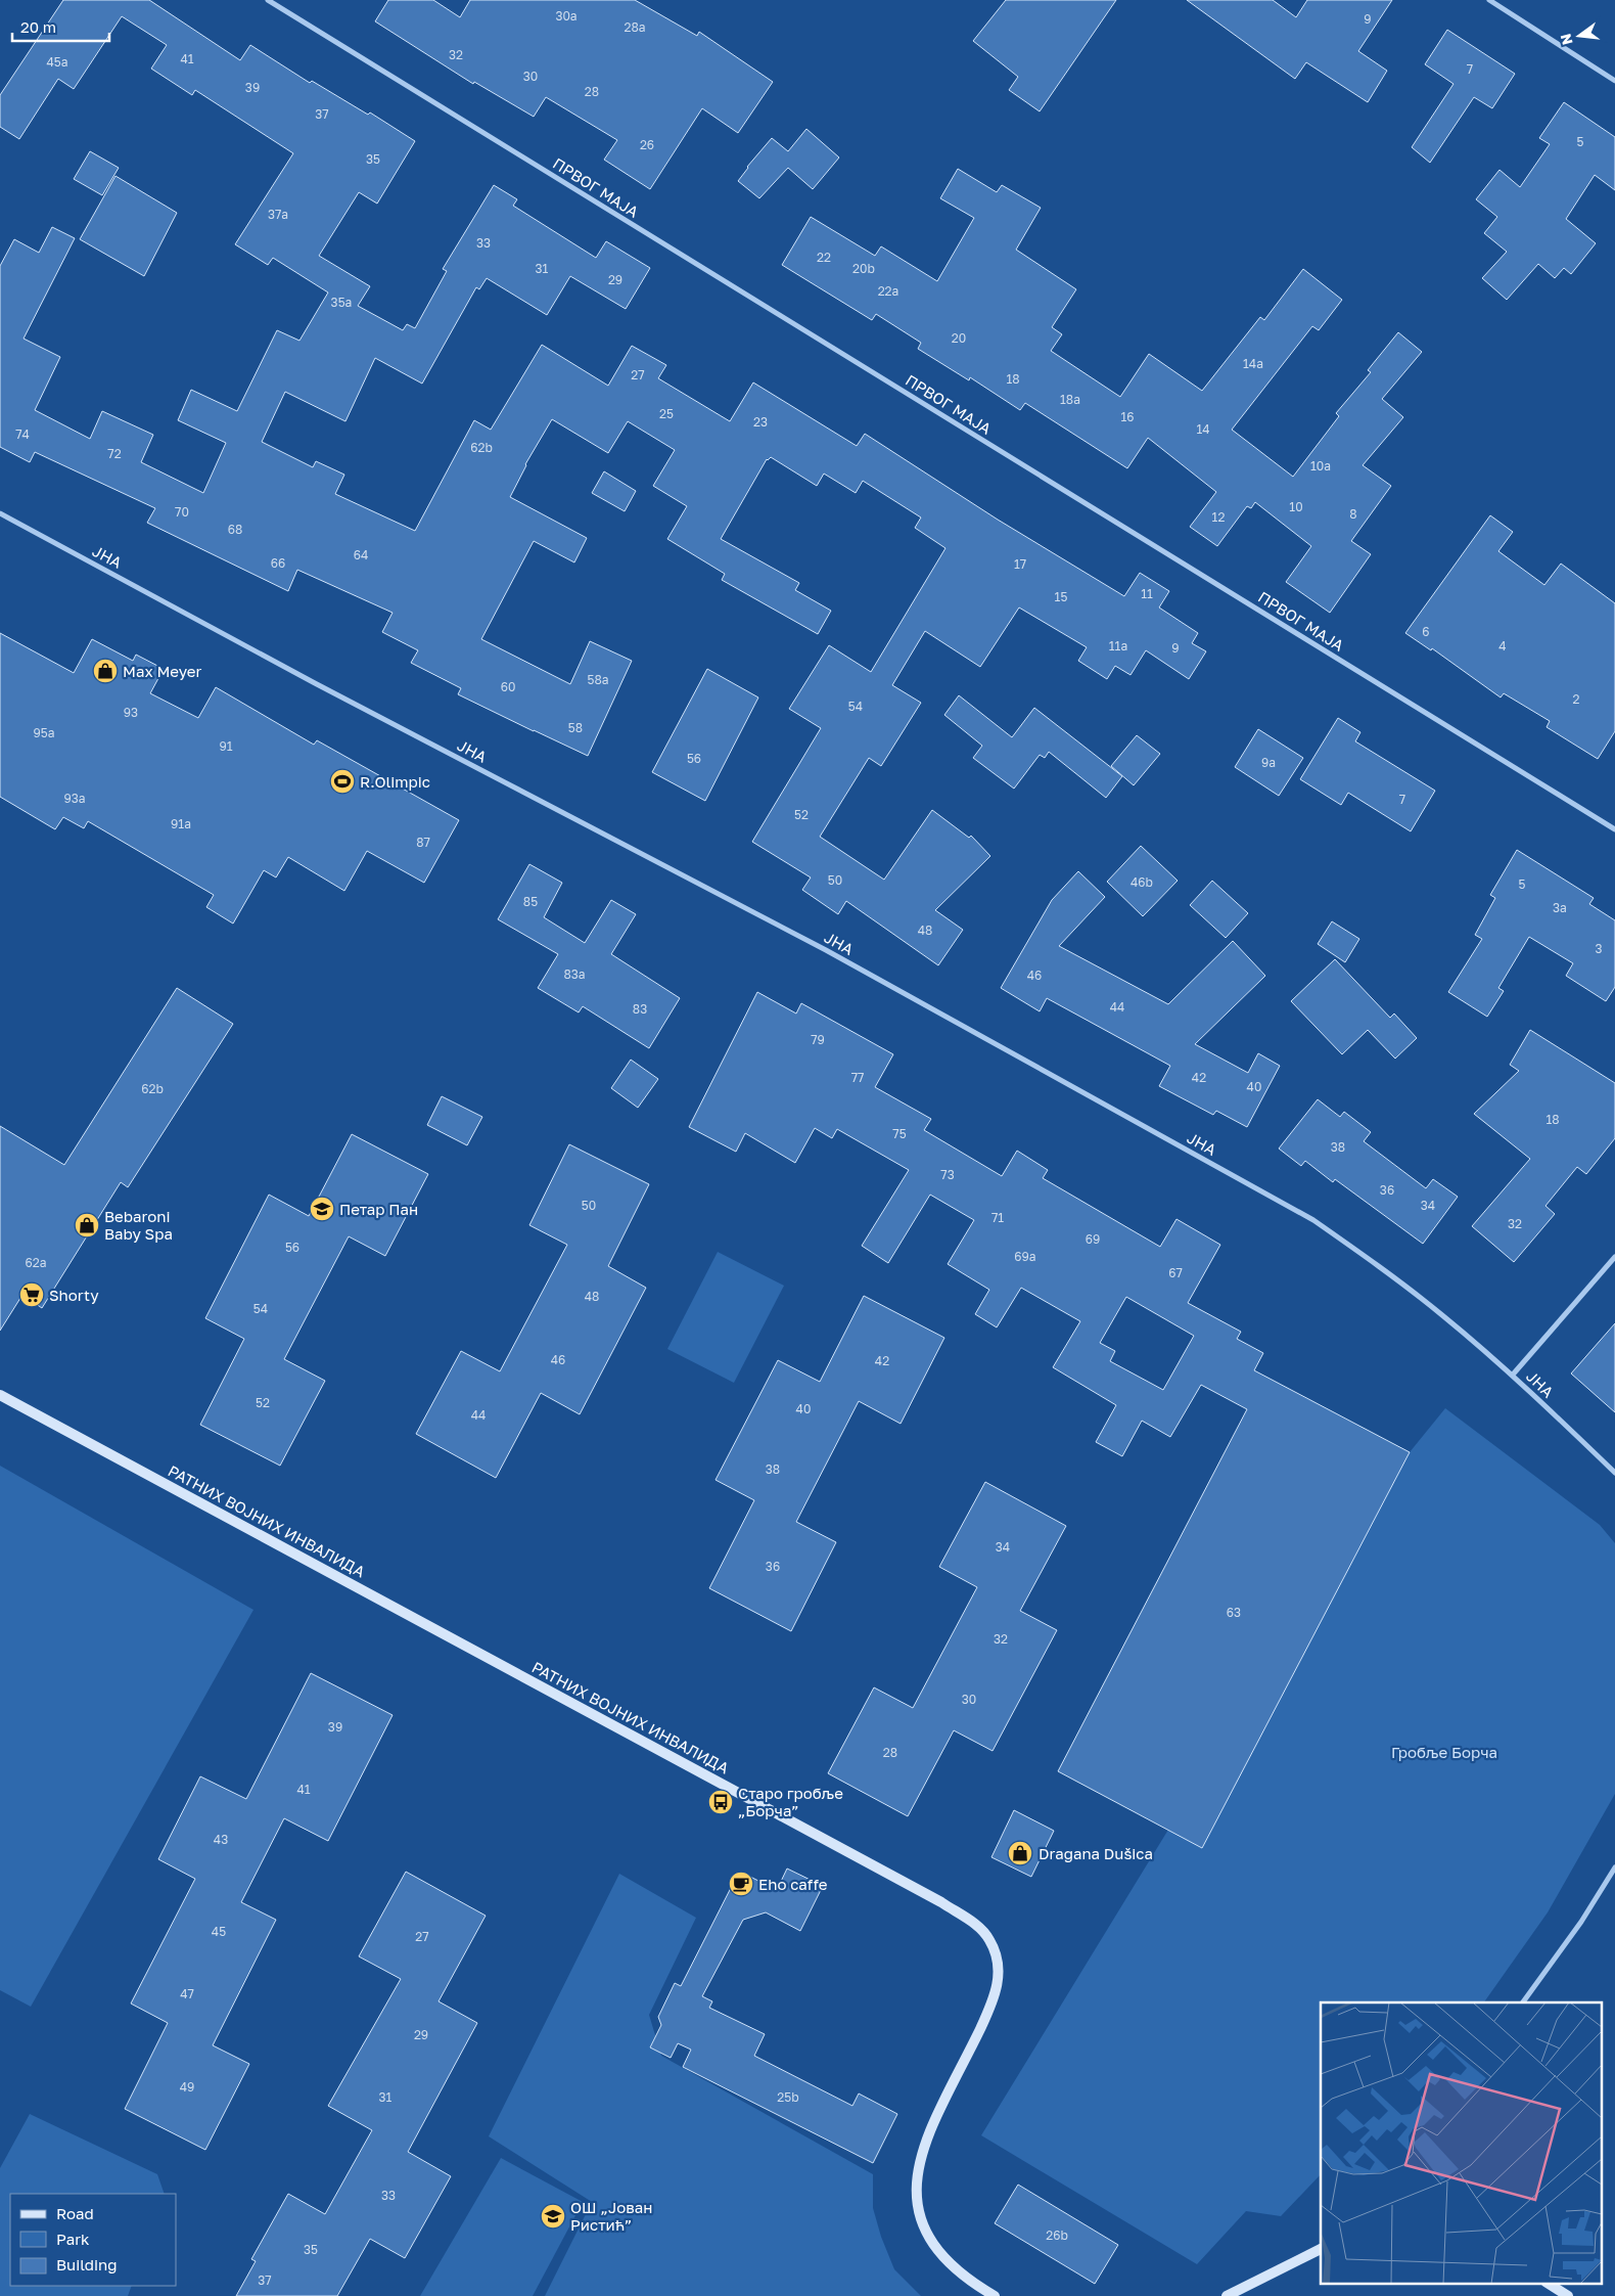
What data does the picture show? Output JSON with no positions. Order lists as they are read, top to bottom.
{
  "streets": {
    "street": ["ПРВОГ МАЈА", "ЈНА", "РАТНИХ ВОЈНИХ ИНВАЛИДА"]
  },
  "parks": ["Гробље Борча"],
  "places": {
    "shop": ["Max Meyer", "Bebaroni Baby Spa", "Dragana Dušica"],
    "sports": ["R.Olimpic"],
    "school or university": ["Петар Пан", "ОШ „Јован Ристић”"],
    "supermarket": ["Shorty"],
    "bus stop": ["Старо гробље „Борча”"],
    "cafe": ["Eho caffe"]
  },
  "house_numbers": [
    "30a",
    "9",
    "28a",
    "32",
    "41",
    "45a",
    "7",
    "30",
    "39",
    "28",
    "37",
    "5",
    "26",
    "35",
    "37a",
    "33",
    "22",
    "31",
    "20b",
    "29",
    "22a",
    "35a",
    "20",
    "14a",
    "27",
    "18",
    "18a",
    "25",
    "16",
    "23",
    "14",
    "74",
    "62b",
    "72",
    "10a",
    "10",
    "70",
    "8",
    "12",
    "68",
    "64",
    "66",
    "17",
    "11",
    "15",
    "6",
    "11a",
    "4",
    "9",
    "58a",
    "60",
    "2",
    "54",
    "93",
    "58",
    "95a",
    "91",
    "56",
    "9a",
    "93a",
    "7",
    "52",
    "91a",
    "87",
    "50",
    "46b",
    "5",
    "85",
    "3a",
    "48",
    "3",
    "83a",
    "46",
    "44",
    "83",
    "79",
    "77",
    "42",
    "40",
    "62b",
    "18",
    "75",
    "38",
    "73",
    "36",
    "50",
    "34",
    "71",
    "32",
    "69",
    "56",
    "69a",
    "62a",
    "67",
    "48",
    "54",
    "46",
    "42",
    "52",
    "40",
    "44",
    "38",
    "34",
    "36",
    "63",
    "32",
    "30",
    "39",
    "28",
    "41",
    "43",
    "45",
    "27",
    "47",
    "29",
    "49",
    "31",
    "25b",
    "33",
    "26b",
    "35",
    "37"
  ],
  "legend": ["Road", "Park", "Building"],
  "scale_bar": "20 m",
  "north": "left"
}
